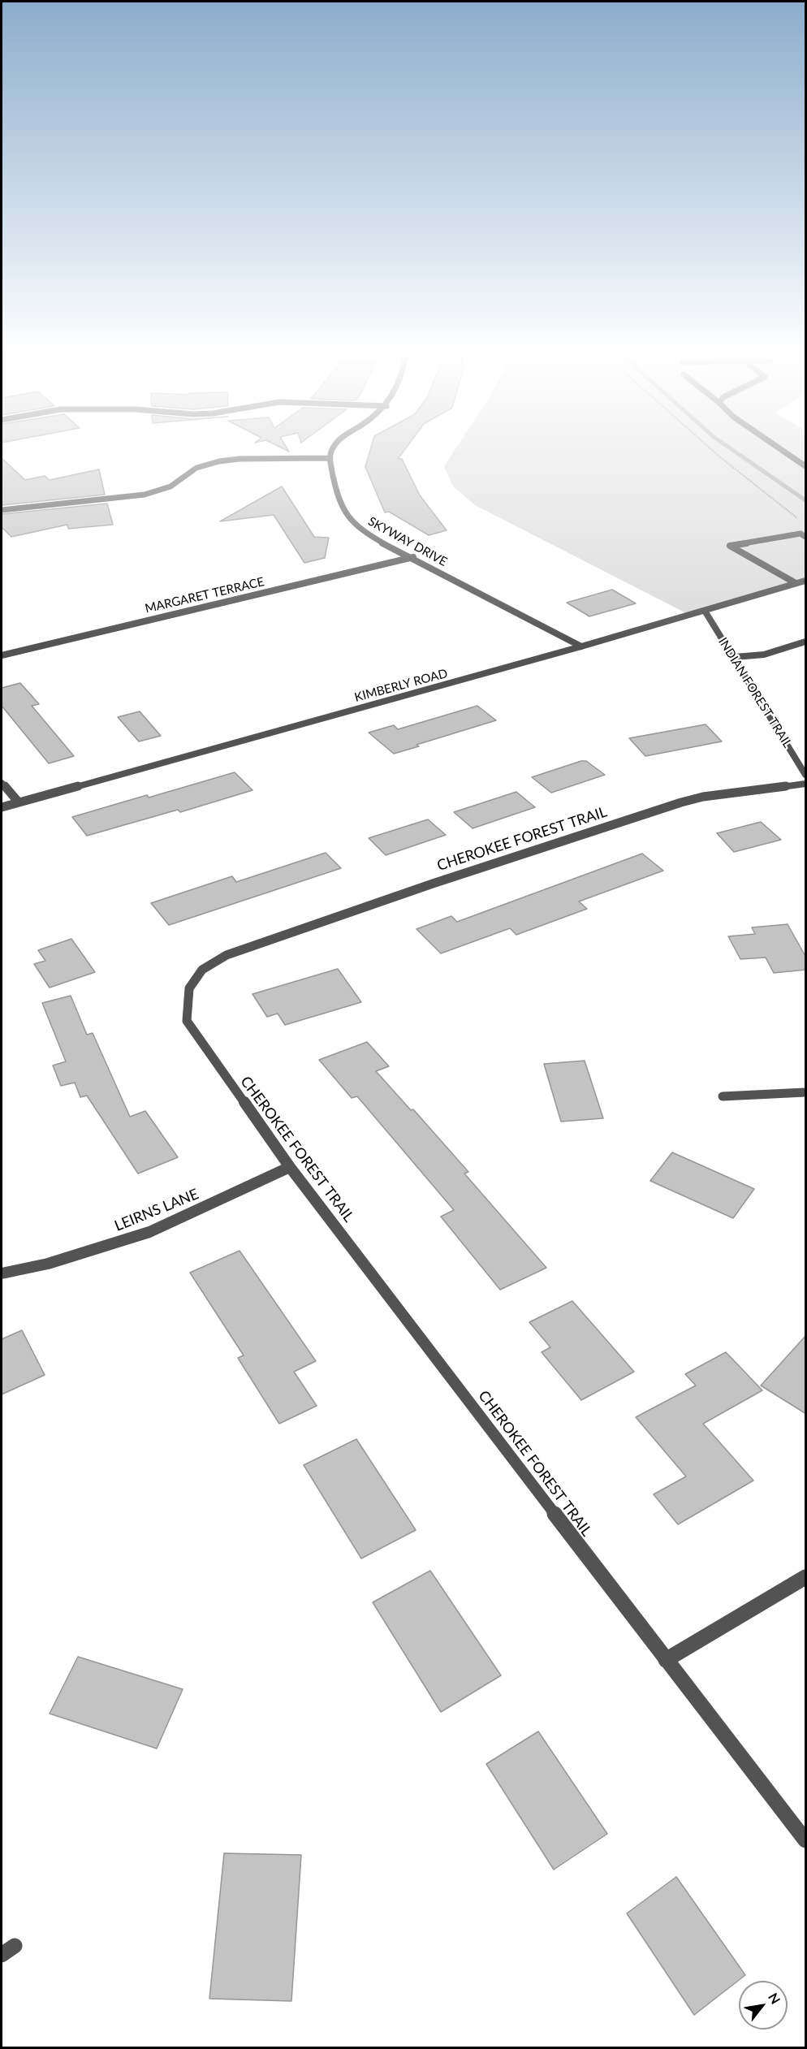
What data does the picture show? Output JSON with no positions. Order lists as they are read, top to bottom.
{
  "streets": {
    "street": [
      "SKYWAY DRIVE",
      "MARGARET TERRACE",
      "KIMBERLY ROAD",
      "INDIAN FOREST TRAIL",
      "CHEROKEE FOREST TRAIL",
      "LEIRNS LANE"
    ]
  },
  "crossings": [
    ["SKYWAY DRIVE", "MARGARET TERRACE"],
    ["SKYWAY DRIVE", "KIMBERLY ROAD"],
    ["KIMBERLY ROAD", "INDIAN FOREST TRAIL"],
    ["CHEROKEE FOREST TRAIL", "LEIRNS LANE"]
  ],
  "north": "top right"
}
